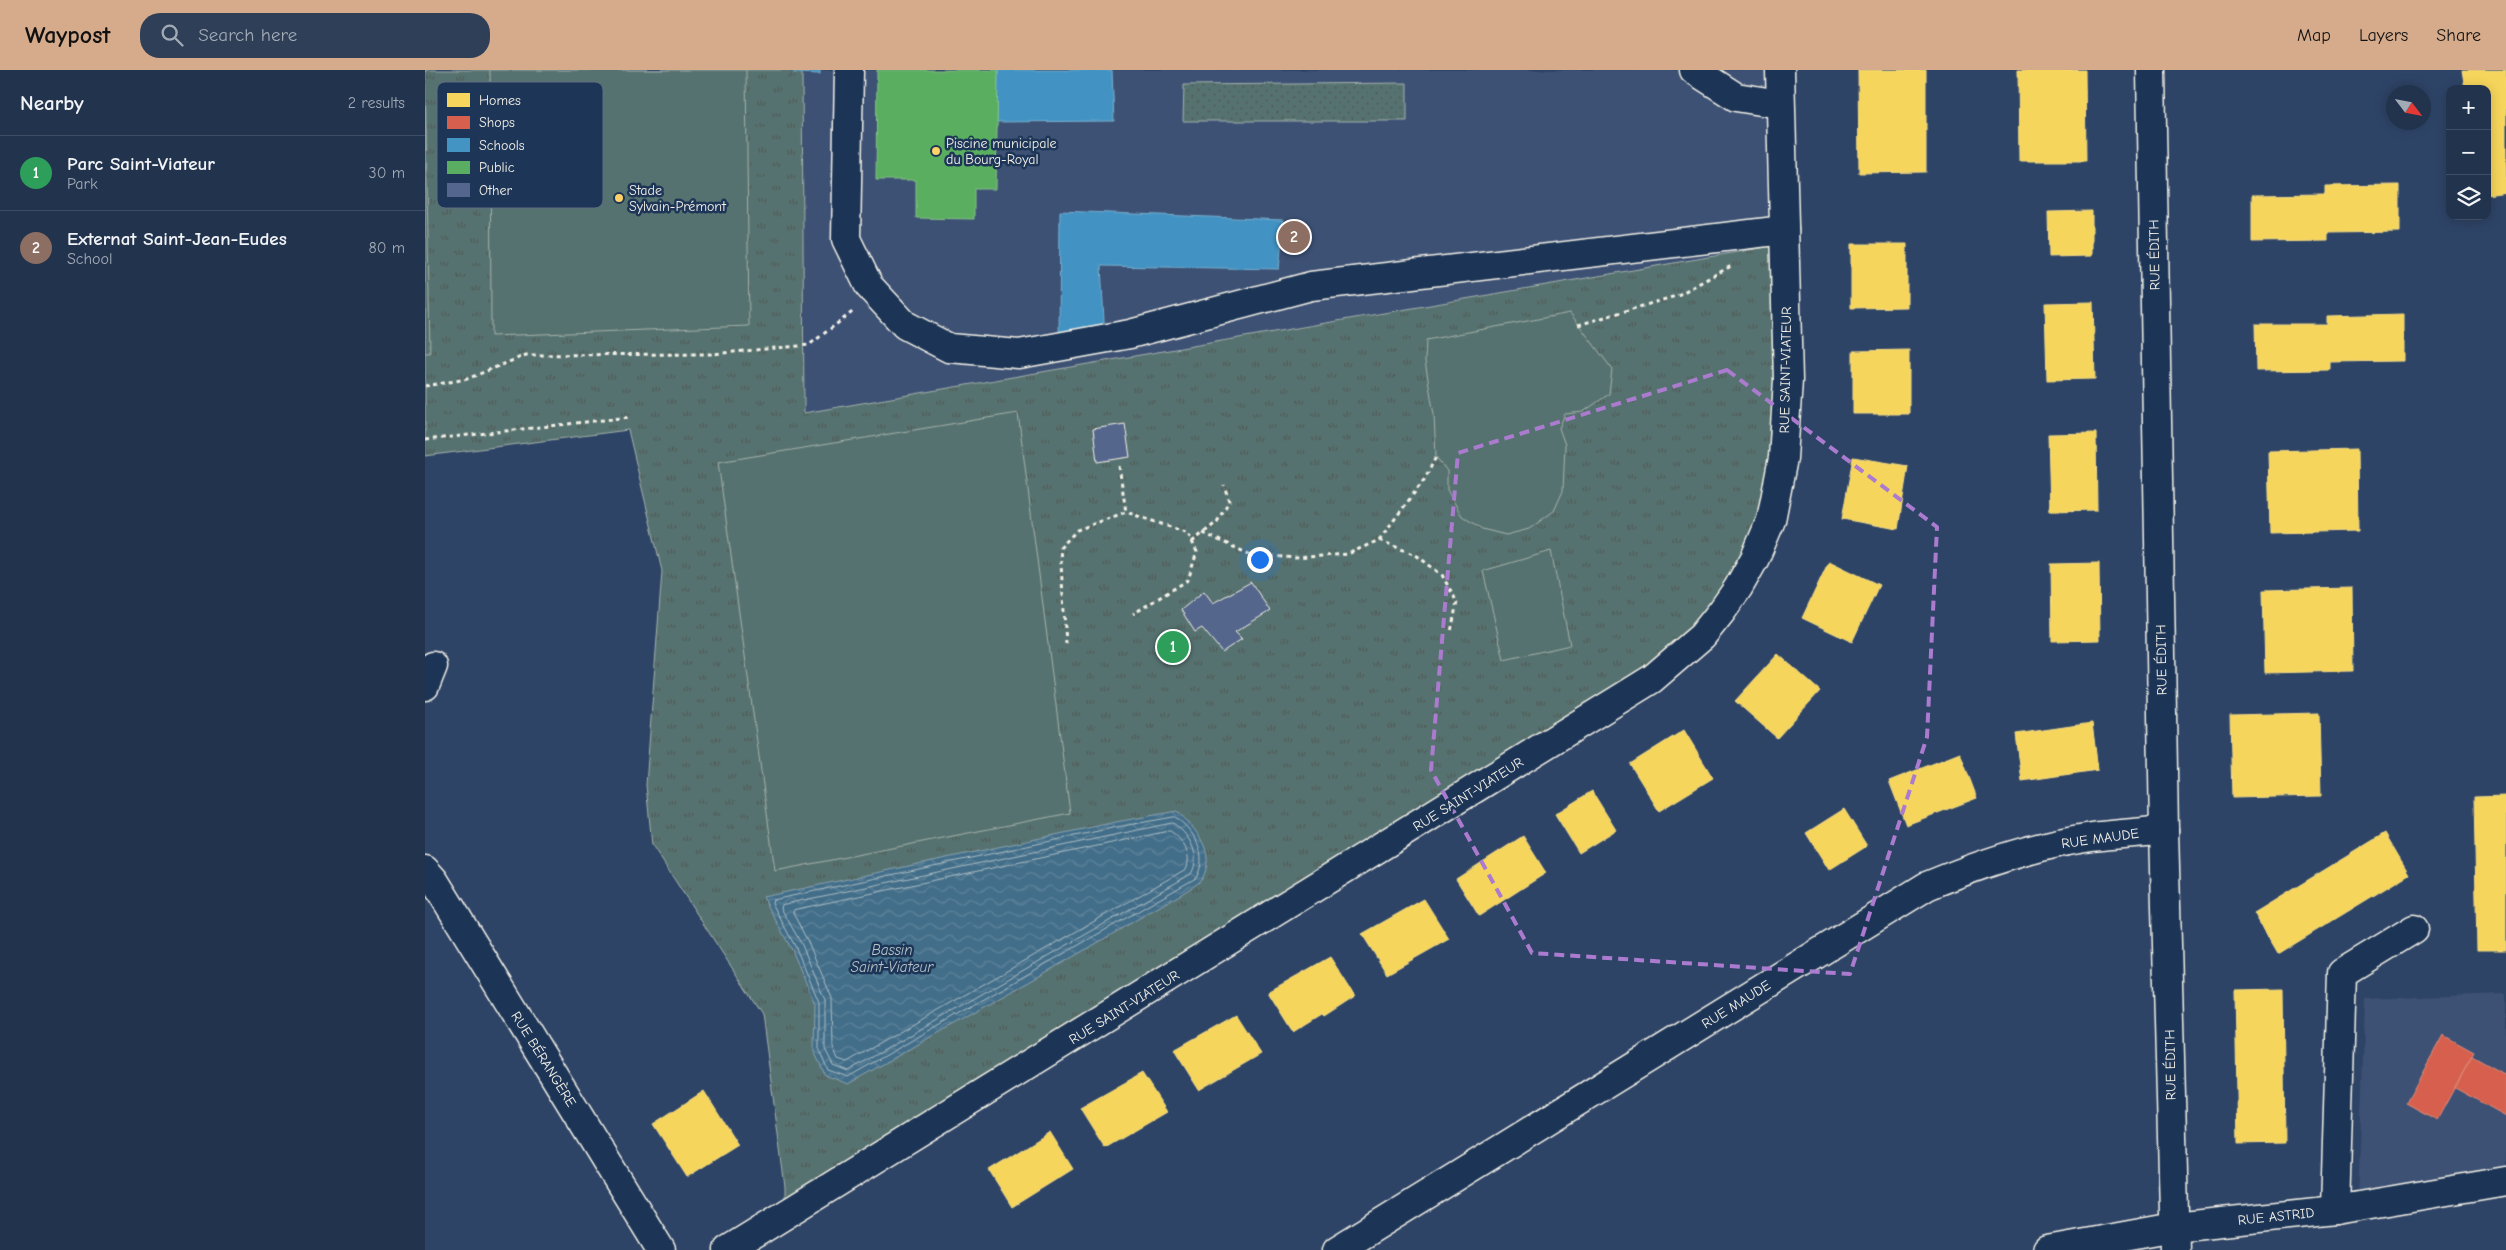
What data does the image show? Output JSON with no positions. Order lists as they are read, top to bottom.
{
  "streets": {
    "street": [
      "RUE ÉDITH",
      "RUE SAINT-VIATEUR",
      "RUE MAUDE",
      "RUE BÉRANGÈRE",
      "RUE ASTRID"
    ]
  },
  "crossings": [
    ["RUE ÉDITH", "RUE MAUDE"],
    ["RUE ÉDITH", "RUE ASTRID"]
  ],
  "water": ["Bassin Saint-Viateur"],
  "places": ["Piscine municipale du Bourg-Royal", "Stade Sylvain-Prémont"],
  "legend": [
    "Homes",
    "Shops",
    "Schools",
    "Public",
    "Other"
  ],
  "north": "bottom right",
  "page": {
    "header": "Waypost",
    "search": "Search here",
    "nav": ["Map", "Layers", "Share"],
    "heading": ["Nearby", "2 results"],
    "map_buttons": ["+", "−"],
    "list": [
      {
        "mark": "1",
        "name": "Parc Saint-Viateur",
        "note": "Park",
        "value": "30 m"
      },
      {
        "mark": "2",
        "name": "Externat Saint-Jean-Eudes",
        "note": "School",
        "value": "80 m"
      }
    ],
    "pins": ["2", "1"]
  }
}
